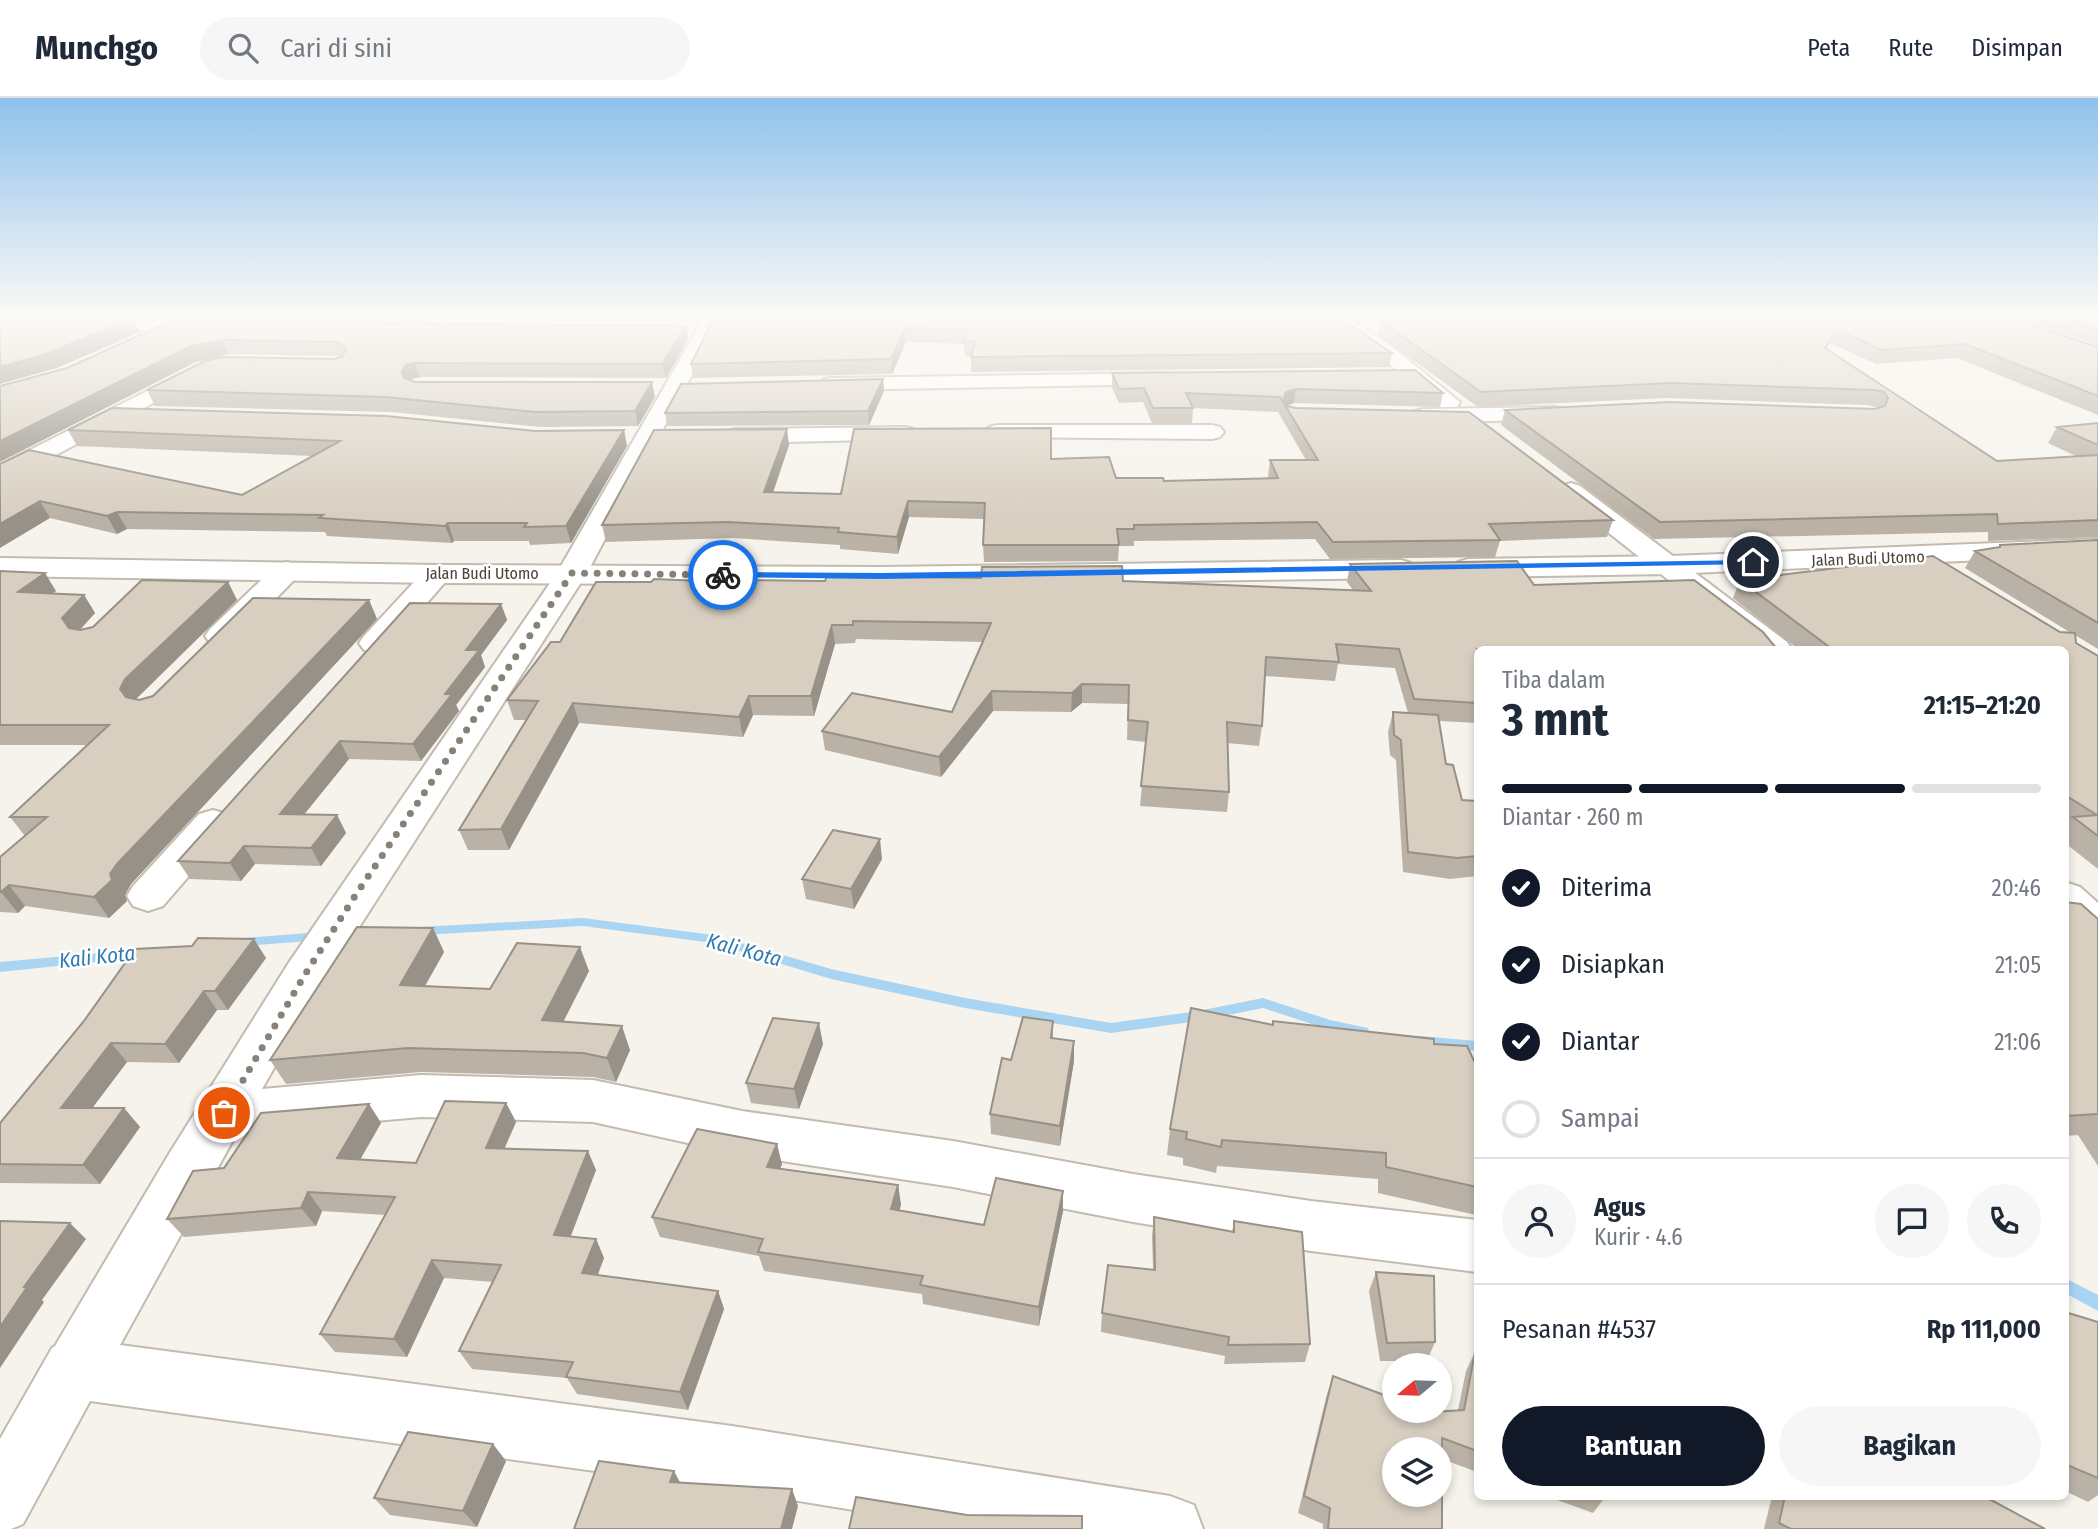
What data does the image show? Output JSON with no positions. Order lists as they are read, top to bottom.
{
  "streets": {
    "street": ["Jalan Budi Utomo"]
  },
  "water": ["Kali Kota"],
  "north": "left",
  "page": {
    "header": "Munchgo",
    "search": "Cari di sini",
    "nav": ["Peta", "Rute", "Disimpan"],
    "heading": ["3 mnt", "Tiba dalam", "21:15–21:20"],
    "panel": [
      "Agus",
      "Kurir · 4.6",
      "Pesanan #4537",
      "Rp 111,000"
    ],
    "bar": "Diantar · 260 m",
    "list": [
      ["Diterima", "20:46"],
      ["Disiapkan", "21:05"],
      ["Diantar", "21:06"],
      "Sampai"
    ],
    "buttons": ["Bantuan", "Bagikan"]
  }
}
